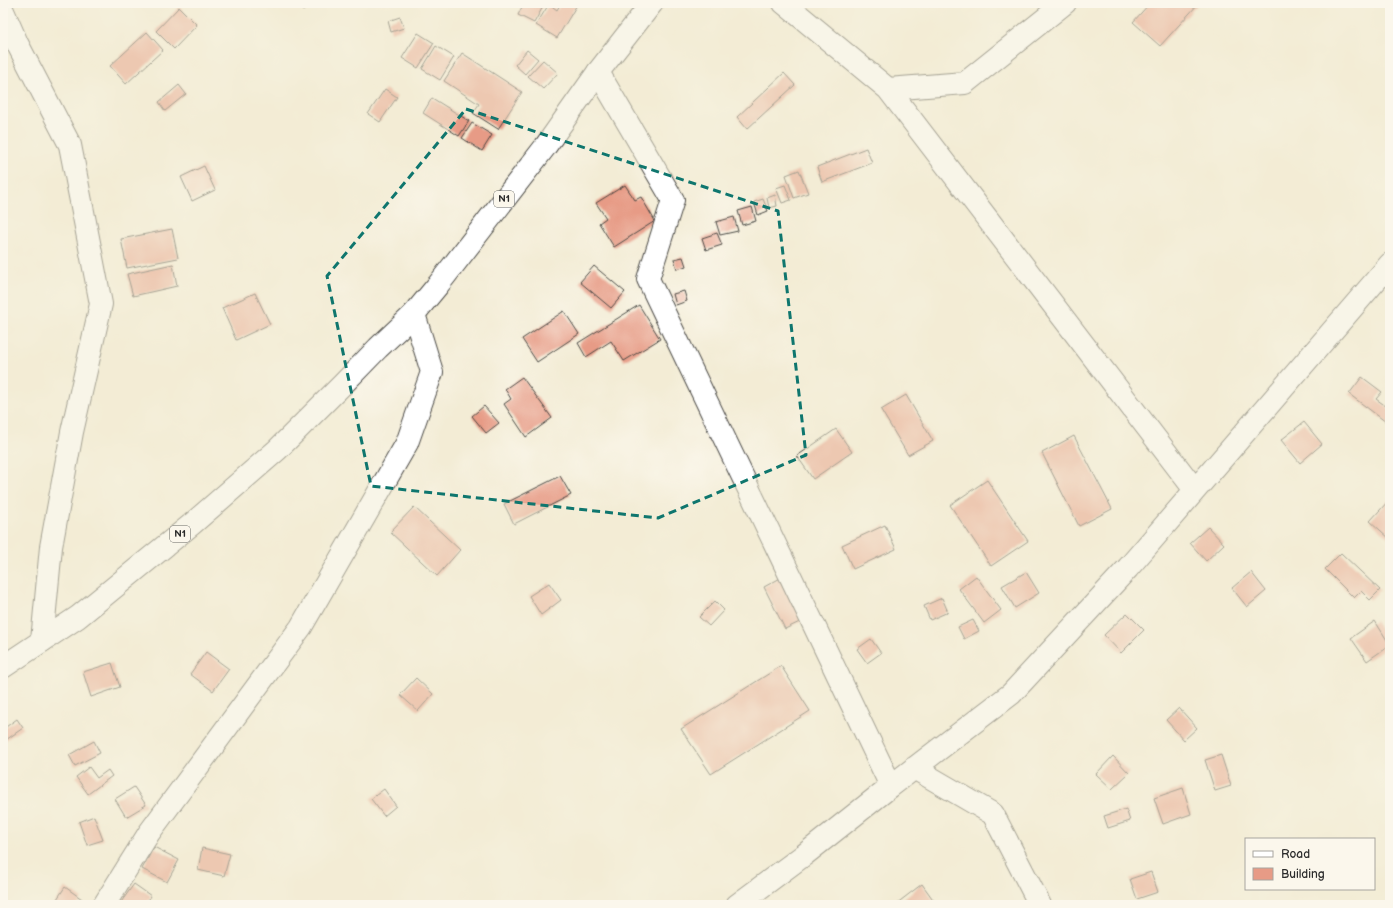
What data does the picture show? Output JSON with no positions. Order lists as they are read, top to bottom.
{
  "streets": {
    "street": ["N1"]
  },
  "legend": ["Road", "Building"]
}
